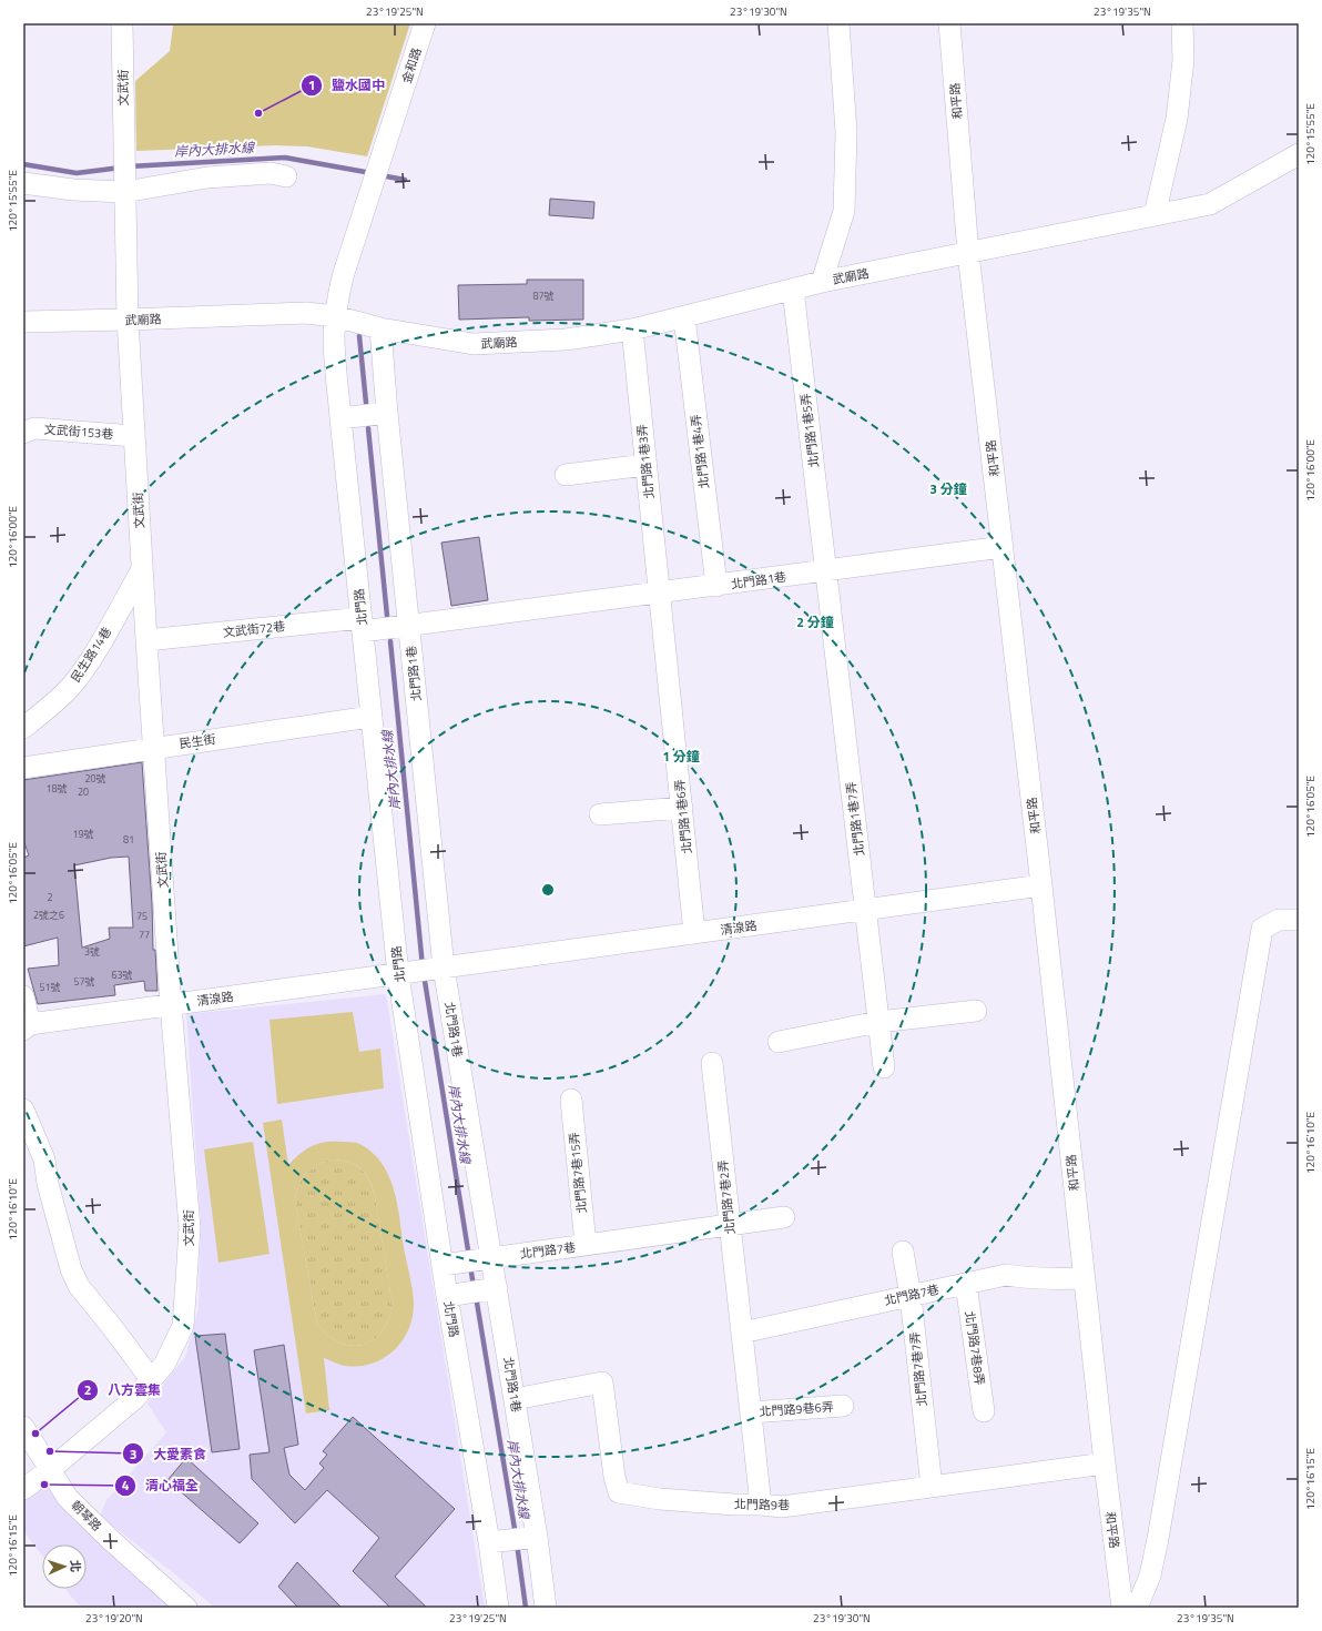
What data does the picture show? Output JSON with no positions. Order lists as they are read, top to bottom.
{
  "streets": {
    "street": [
      "金和路",
      "文武街",
      "和平路",
      "武廟路",
      "北門路1巷5弄",
      "文武街153巷",
      "北門路1巷4弄",
      "北門路1巷3弄",
      "北門路1巷",
      "北門路",
      "文武街72巷",
      "民生路14巷",
      "民生街",
      "北門路1巷6弄",
      "北門路1巷7弄",
      "清湶路",
      "北門路7巷15弄",
      "北門路7巷2弄",
      "北門路7巷",
      "北門路7巷8弄",
      "北門路7巷7弄",
      "北門路9巷6弄",
      "北門路9巷",
      "朝琴路"
    ]
  },
  "crossings": [
    ["金和路", "武廟路"],
    ["金和路", "北門路"],
    ["文武街", "武廟路"],
    ["文武街", "文武街153巷"],
    ["文武街", "文武街72巷"],
    ["文武街", "民生路14巷"],
    ["文武街", "民生街"],
    ["文武街", "清湶路"],
    ["文武街", "朝琴路"],
    ["和平路", "武廟路"],
    ["和平路", "北門路1巷"],
    ["和平路", "清湶路"],
    ["和平路", "北門路7巷"],
    ["和平路", "北門路9巷"],
    ["武廟路", "北門路1巷5弄"],
    ["武廟路", "北門路1巷4弄"],
    ["武廟路", "北門路1巷3弄"],
    ["武廟路", "北門路1巷"],
    ["武廟路", "北門路"],
    ["北門路1巷5弄", "北門路1巷"],
    ["北門路1巷5弄", "北門路1巷7弄"],
    ["北門路1巷4弄", "北門路1巷"],
    ["北門路1巷3弄", "北門路1巷"],
    ["北門路1巷3弄", "北門路1巷6弄"],
    ["北門路1巷", "北門路"],
    ["北門路1巷", "文武街72巷"],
    ["北門路1巷", "北門路1巷6弄"],
    ["北門路1巷", "北門路1巷7弄"],
    ["北門路1巷", "清湶路"],
    ["北門路1巷", "北門路7巷"],
    ["北門路1巷", "北門路9巷"],
    ["北門路", "文武街72巷"],
    ["北門路", "民生街"],
    ["北門路", "清湶路"],
    ["北門路", "北門路7巷"],
    ["北門路1巷6弄", "清湶路"],
    ["北門路1巷7弄", "清湶路"],
    ["北門路7巷15弄", "北門路7巷"],
    ["北門路7巷2弄", "北門路7巷"],
    ["北門路7巷2弄", "北門路9巷6弄"],
    ["北門路7巷", "北門路7巷8弄"],
    ["北門路7巷", "北門路7巷7弄"],
    ["北門路7巷", "北門路9巷6弄"],
    ["北門路7巷7弄", "北門路9巷"],
    ["北門路9巷6弄", "北門路9巷"]
  ],
  "water": ["岸內大排水線"],
  "places": [
    "鹽水國中",
    "八方雲集",
    "大愛素食",
    "清心福全"
  ],
  "house_numbers": [
    "87號",
    "20號",
    "18號",
    "20",
    "19號",
    "81",
    "2",
    "2號之6",
    "75",
    "77",
    "3號",
    "63號",
    "57號",
    "51號"
  ],
  "north": "right",
  "coordinates": [
    "23°19'25\"N",
    "23°19'30\"N",
    "23°19'35\"N",
    "120°15'55\"E",
    "120°16'00\"E",
    "120°16'05\"E",
    "120°16'10\"E",
    "120°16'15\"E",
    "23°19'20\"N"
  ],
  "rings": ["3 分鐘", "2 分鐘", "1 分鐘"]
}
